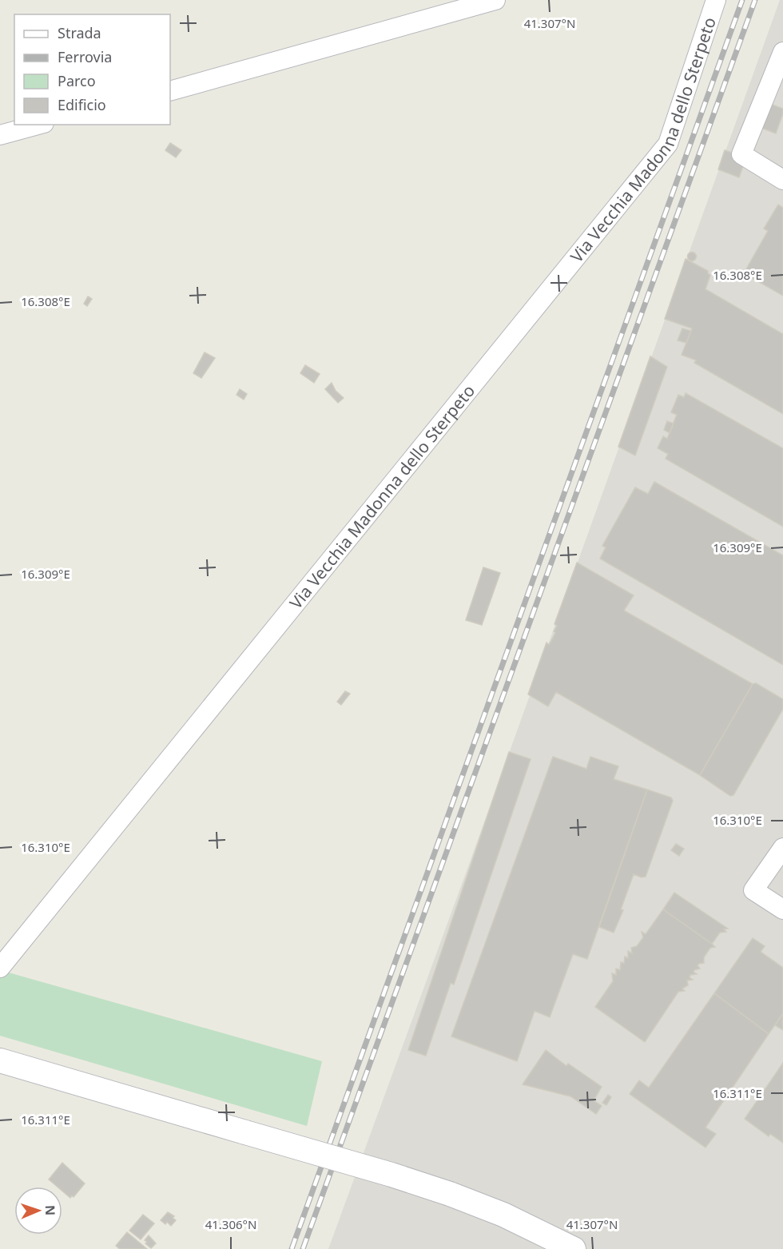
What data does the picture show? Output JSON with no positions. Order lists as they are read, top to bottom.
{
  "streets": {
    "street": ["Via Vecchia Madonna dello Sterpeto"]
  },
  "legend": [
    "Strada",
    "Ferrovia",
    "Parco",
    "Edificio"
  ],
  "north": "right",
  "coordinates": [
    "41.307°N",
    "16.308°E",
    "16.309°E",
    "16.310°E",
    "16.311°E",
    "41.306°N"
  ]
}
